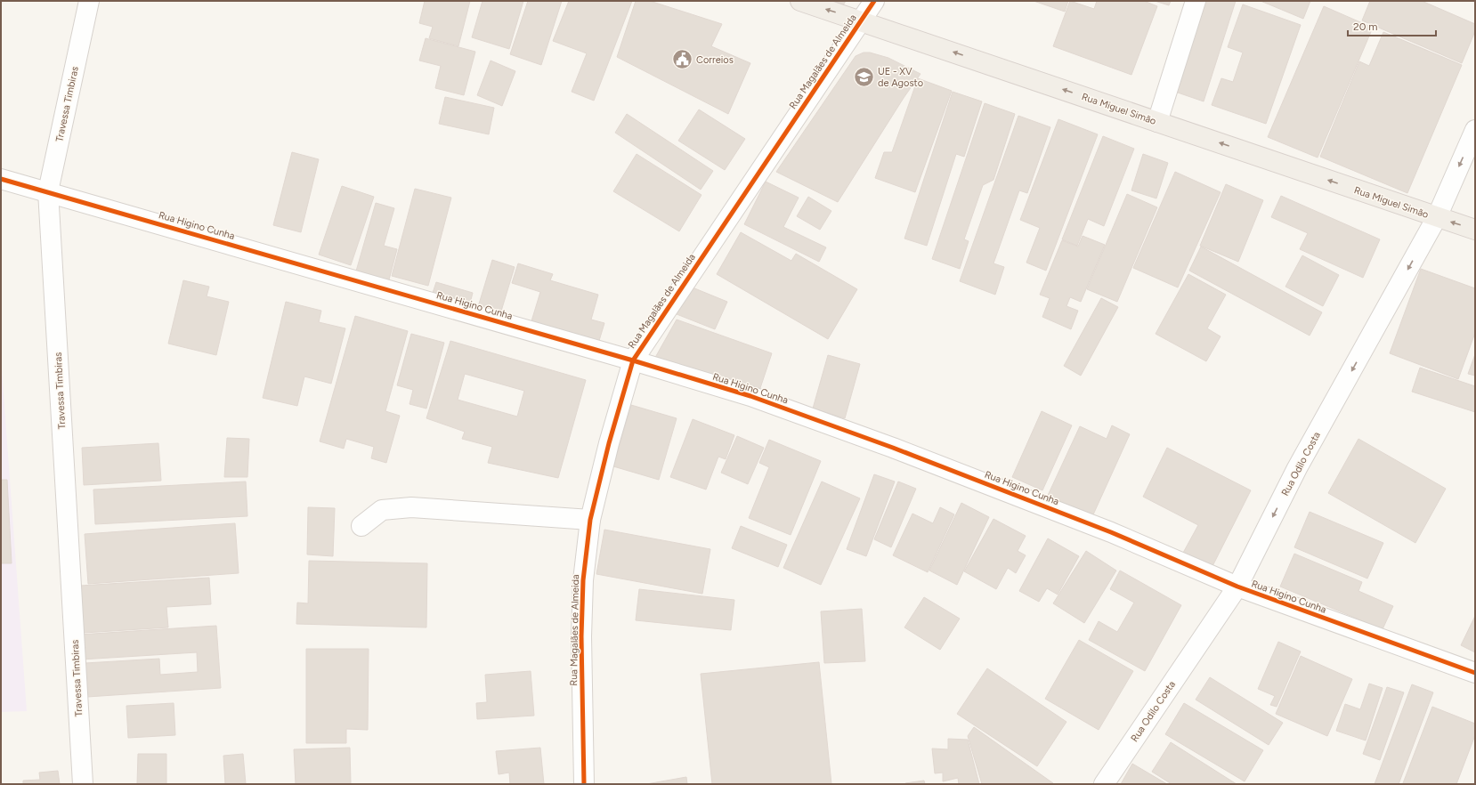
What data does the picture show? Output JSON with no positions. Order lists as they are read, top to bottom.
{
  "streets": {
    "main road": ["Rua Miguel Simão"],
    "street": [
      "Rua Magalães de Almeida",
      "Travessa Timbiras",
      "Rua Higino Cunha",
      "Rua Odilo Costa"
    ]
  },
  "crossings": [
    ["Rua Magalães de Almeida", "Rua Miguel Simão"],
    ["Rua Magalães de Almeida", "Rua Higino Cunha"],
    ["Travessa Timbiras", "Rua Higino Cunha"],
    ["Rua Miguel Simão", "Rua Odilo Costa"],
    ["Rua Higino Cunha", "Rua Odilo Costa"]
  ],
  "one_way": ["Rua Miguel Simão", "Rua Odilo Costa"],
  "places": {
    "public building": ["Correios"],
    "school or university": ["UE - XV de Agosto"]
  },
  "scale_bar": "20 m"
}
